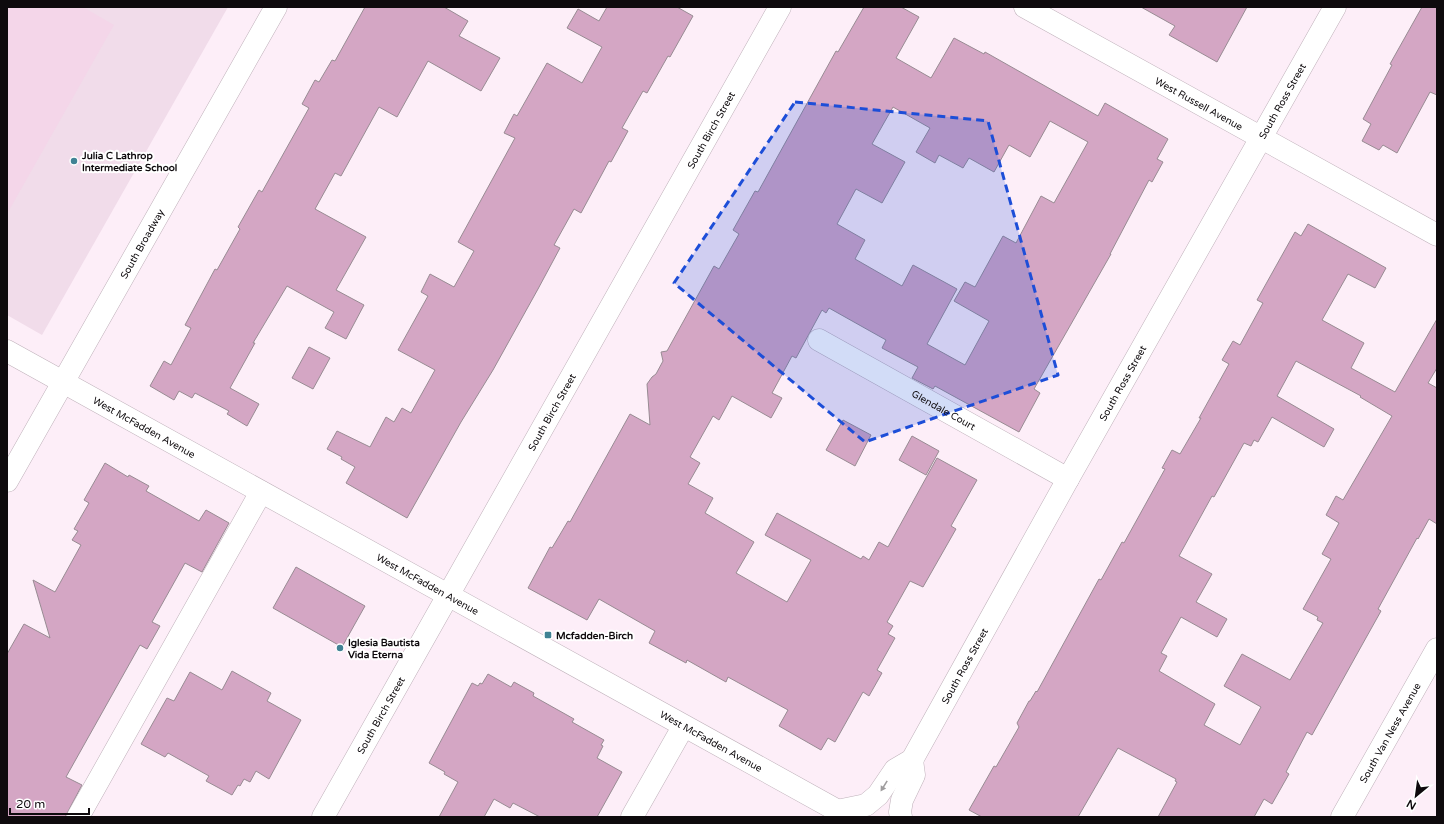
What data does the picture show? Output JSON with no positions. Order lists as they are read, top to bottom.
{
  "streets": {
    "street": [
      "South Ross Street",
      "West Russell Avenue",
      "South Birch Street",
      "South Broadway",
      "Glendale Court",
      "West McFadden Avenue",
      "South Van Ness Avenue"
    ]
  },
  "crossings": [
    ["South Ross Street", "West Russell Avenue"],
    ["South Ross Street", "Glendale Court"],
    ["South Birch Street", "West McFadden Avenue"],
    ["South Broadway", "West McFadden Avenue"]
  ],
  "places": {
    "other": ["Julia C Lathrop Intermediate School", "Iglesia Bautista Vida Eterna"],
    "transit": ["Mcfadden-Birch"]
  },
  "scale_bar": "20 m",
  "north": "bottom left"
}
